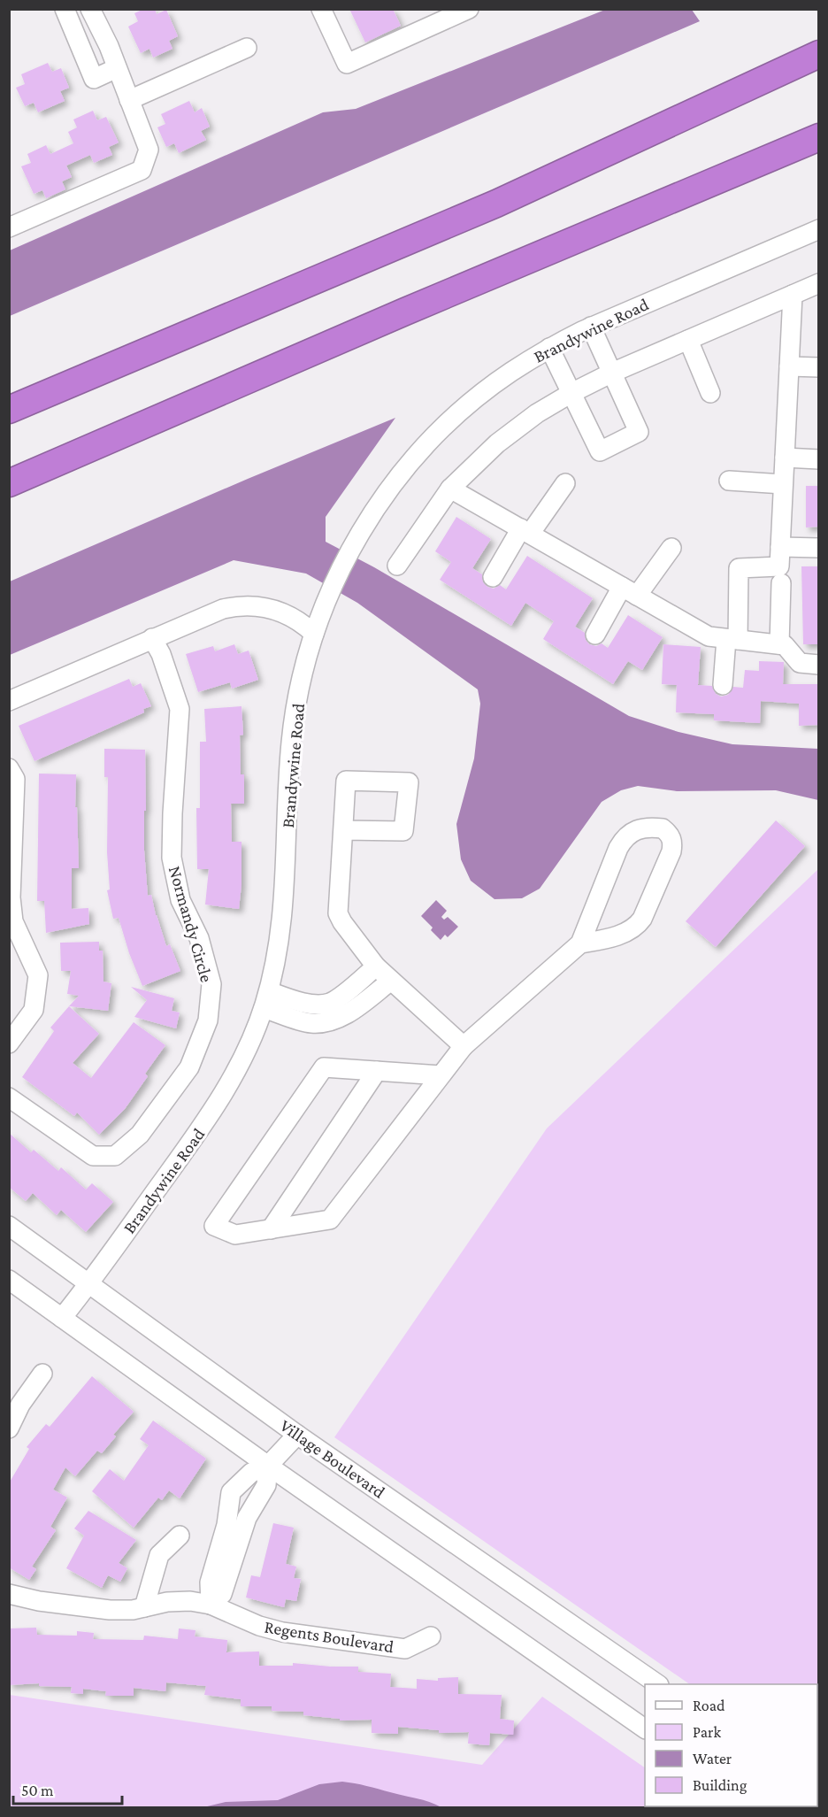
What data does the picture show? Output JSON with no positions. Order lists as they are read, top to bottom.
{
  "streets": {
    "street": [
      "Brandywine Road",
      "Normandy Circle",
      "Village Boulevard",
      "Regents Boulevard"
    ]
  },
  "crossings": [
    ["Brandywine Road", "Village Boulevard"]
  ],
  "legend": [
    "Road",
    "Park",
    "Water",
    "Building"
  ],
  "scale_bar": "50 m"
}
